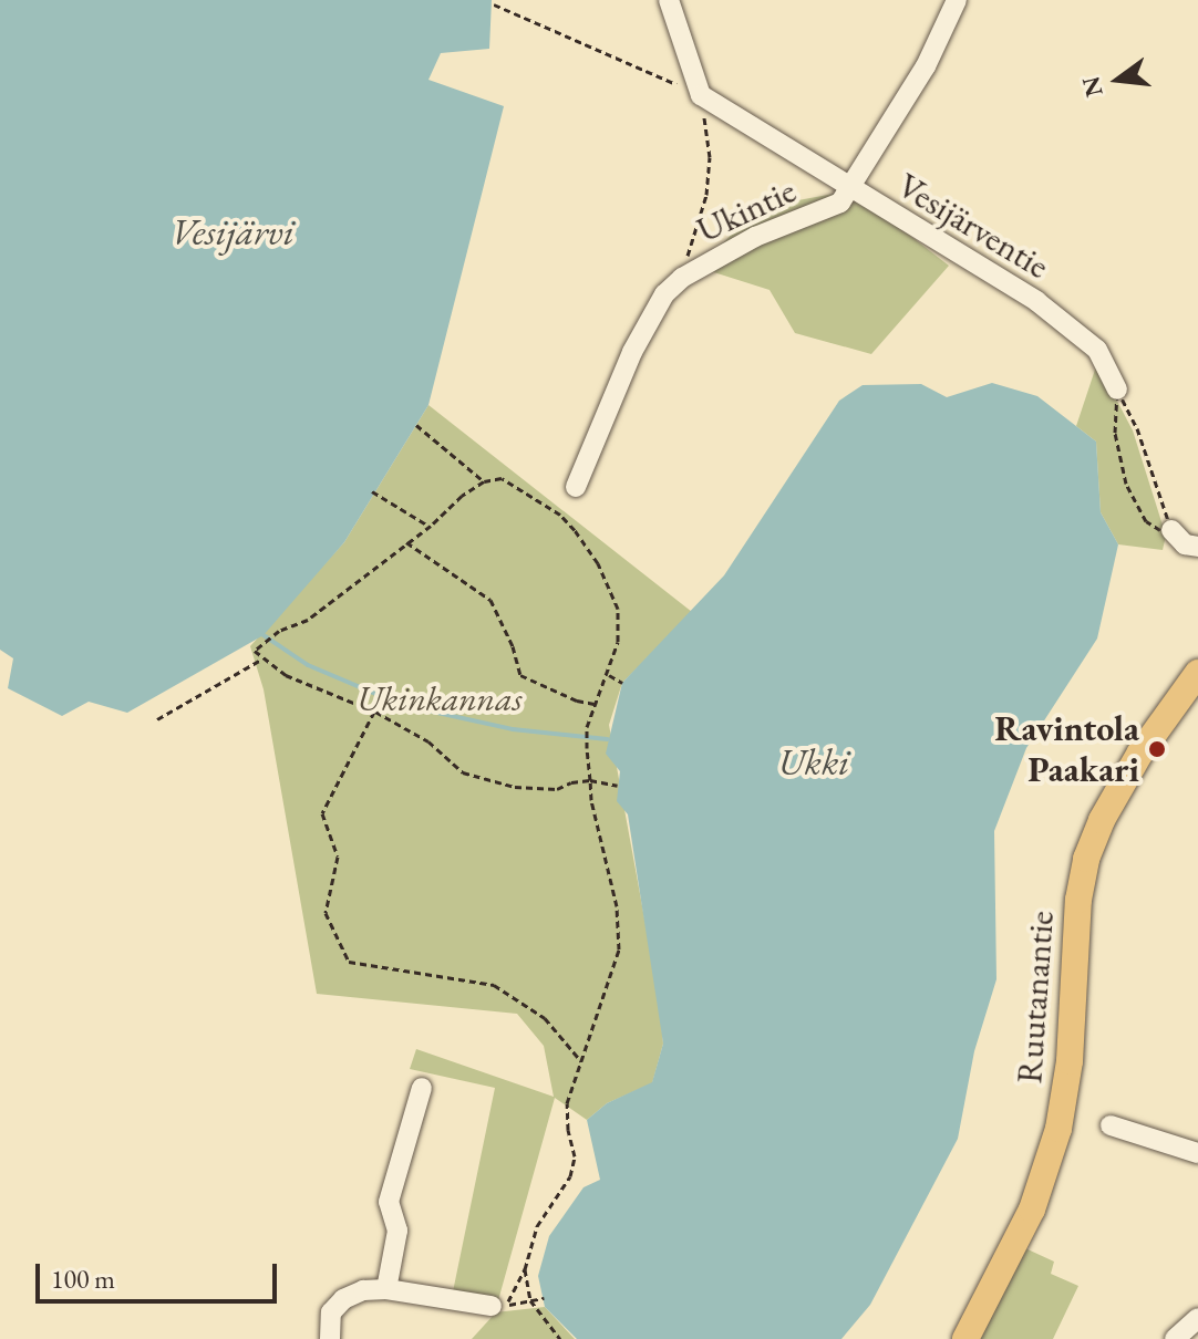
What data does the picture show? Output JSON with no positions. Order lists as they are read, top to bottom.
{
  "streets": {
    "main road": ["Ruutanantie"],
    "street": ["Ukintie", "Vesijärventie"]
  },
  "crossings": [
    ["Ukintie", "Vesijärventie"]
  ],
  "water": ["Vesijärvi", "Ukki"],
  "parks": ["Ukinkannas"],
  "places": ["Ravintola Paakari"],
  "scale_bar": "100 m",
  "north": "left"
}
